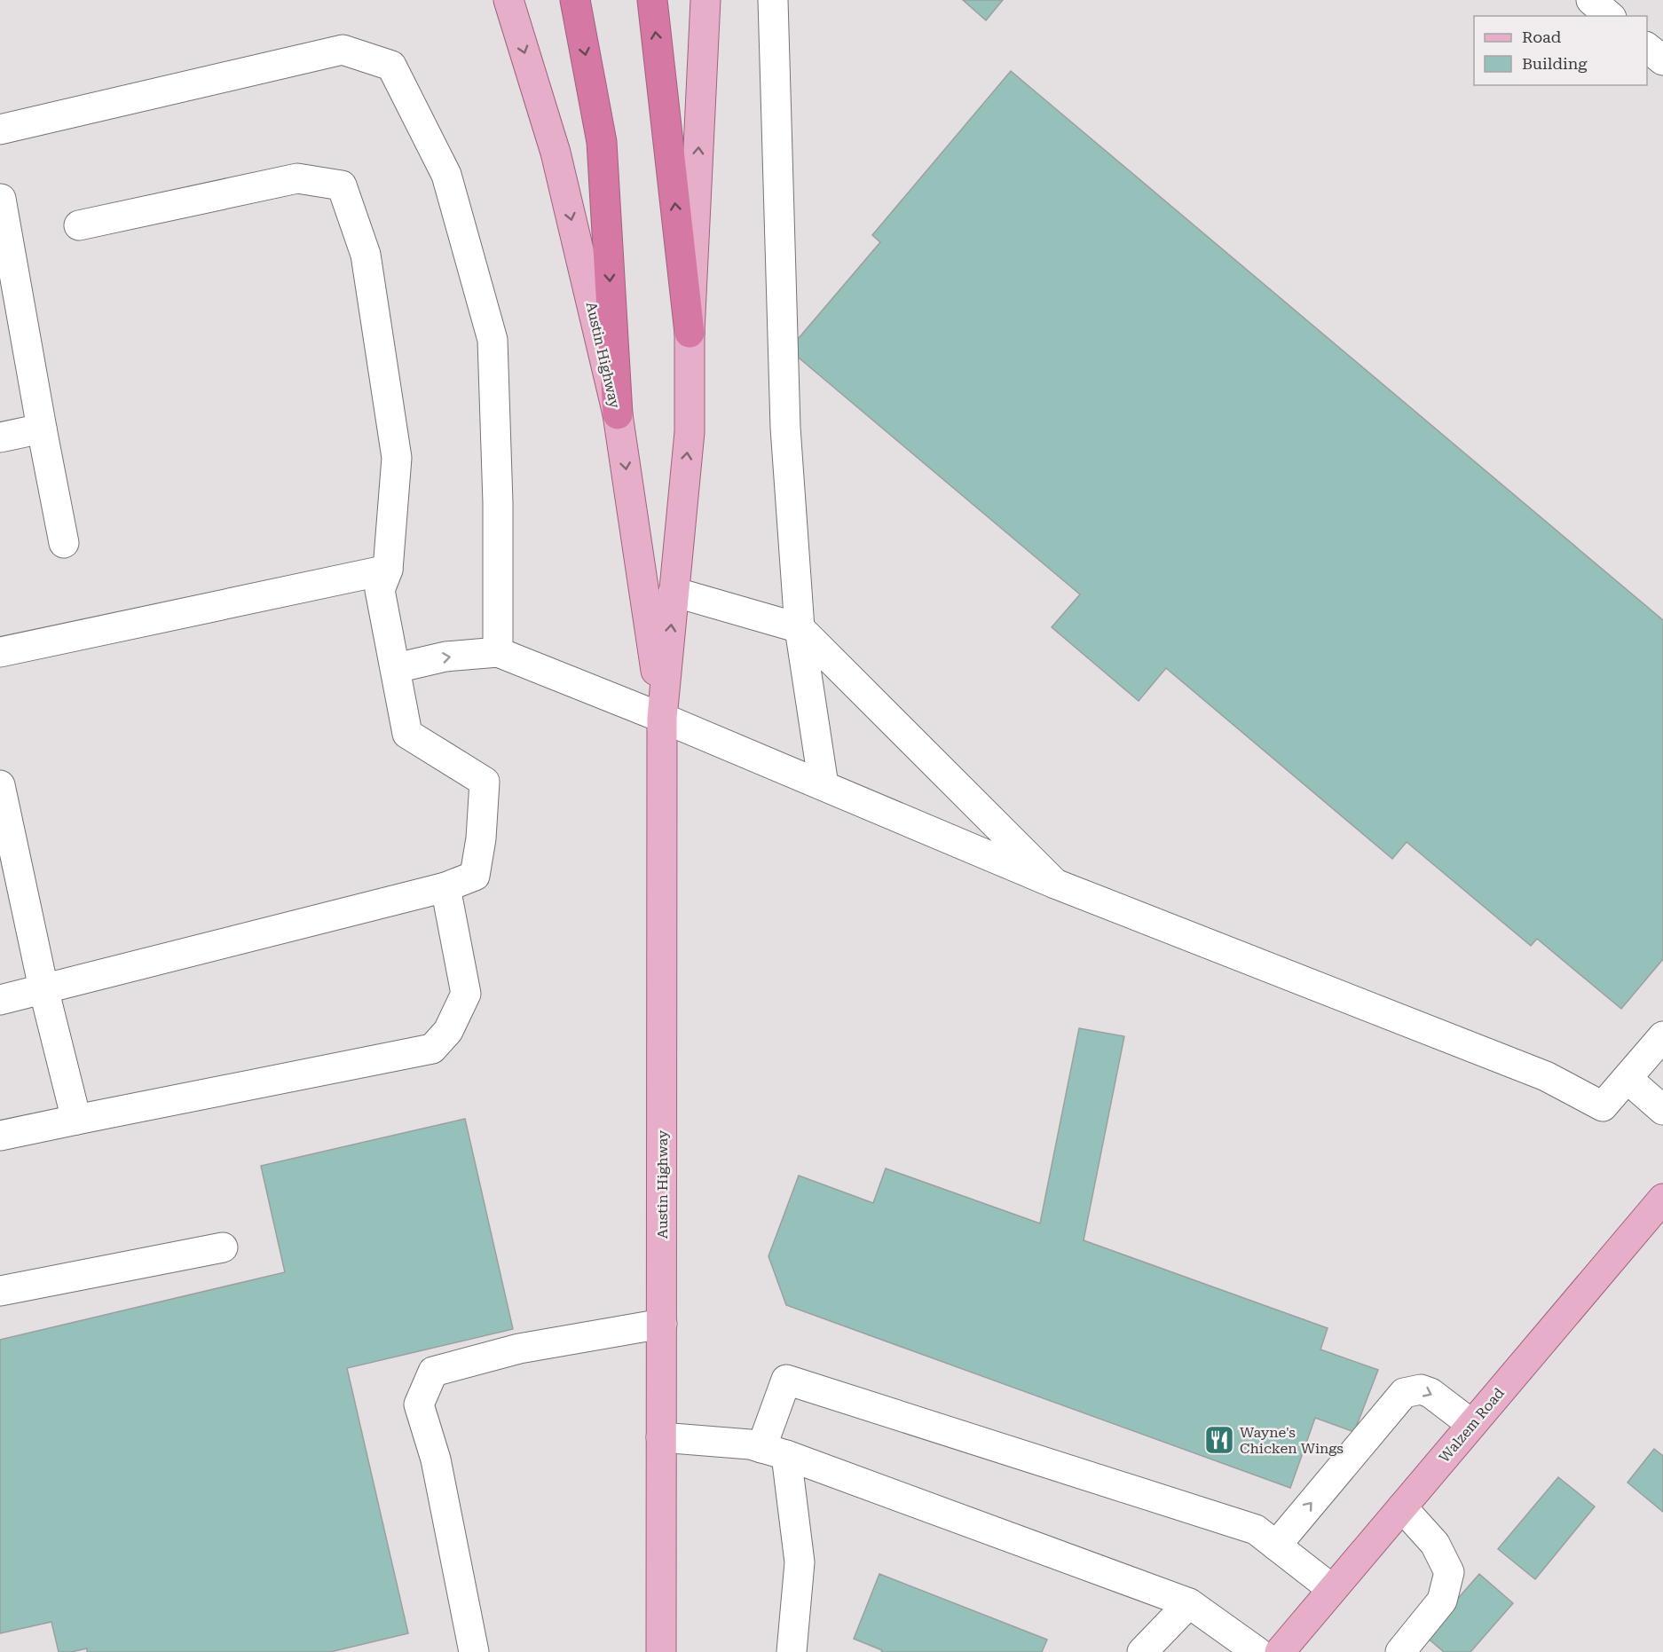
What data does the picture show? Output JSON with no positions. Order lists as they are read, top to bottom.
{
  "streets": {
    "main road": ["Austin Highway", "Walzem Road"]
  },
  "places": {
    "restaurant": ["Wayne's Chicken Wings"]
  },
  "legend": ["Road", "Building"]
}
